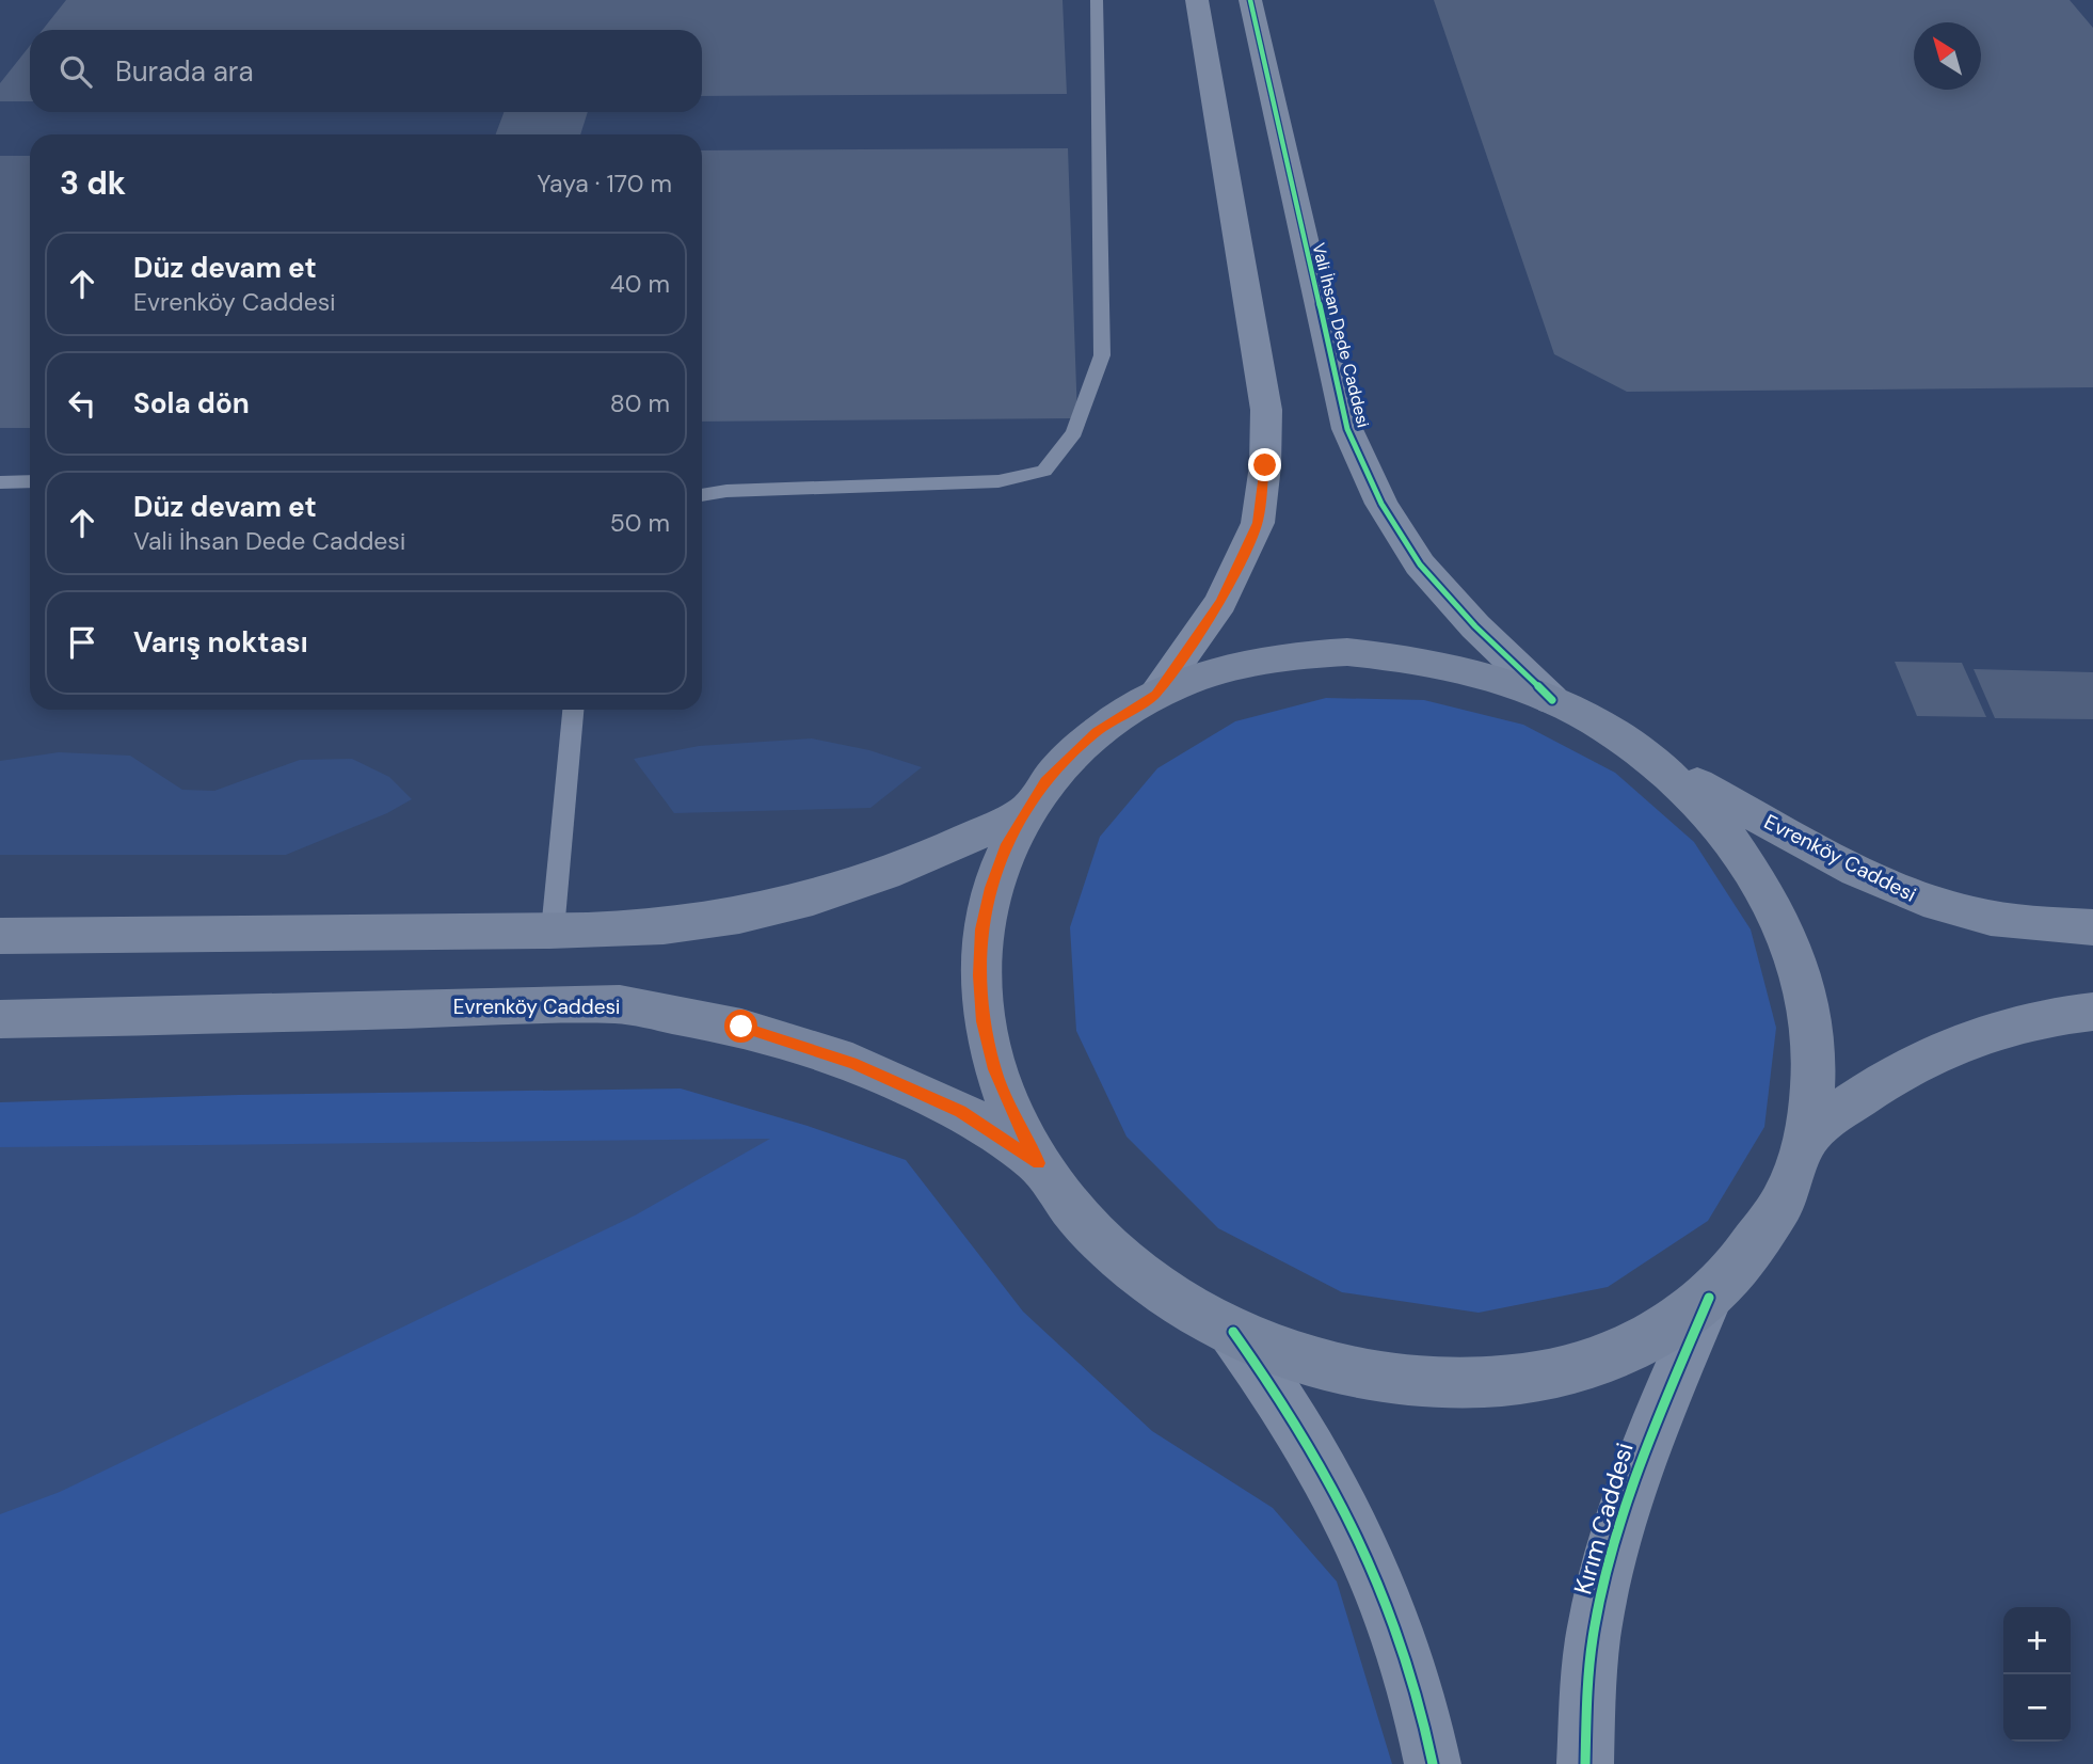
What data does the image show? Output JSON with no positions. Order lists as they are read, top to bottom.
{
  "streets": {
    "main road": ["Evrenköy Caddesi"],
    "street": ["Vali İhsan Dede Caddesi", "Kırım Caddesi"]
  },
  "north": "top left",
  "page": {
    "search": "Burada ara",
    "heading": ["3 dk", "Yaya · 170 m"],
    "list": [
      ["Düz devam et", "Evrenköy Caddesi", "40 m"],
      ["Sola dön", "80 m"],
      ["Düz devam et", "Vali İhsan Dede Caddesi", "50 m"],
      "Varış noktası"
    ],
    "map_buttons": ["+", "−"]
  }
}
